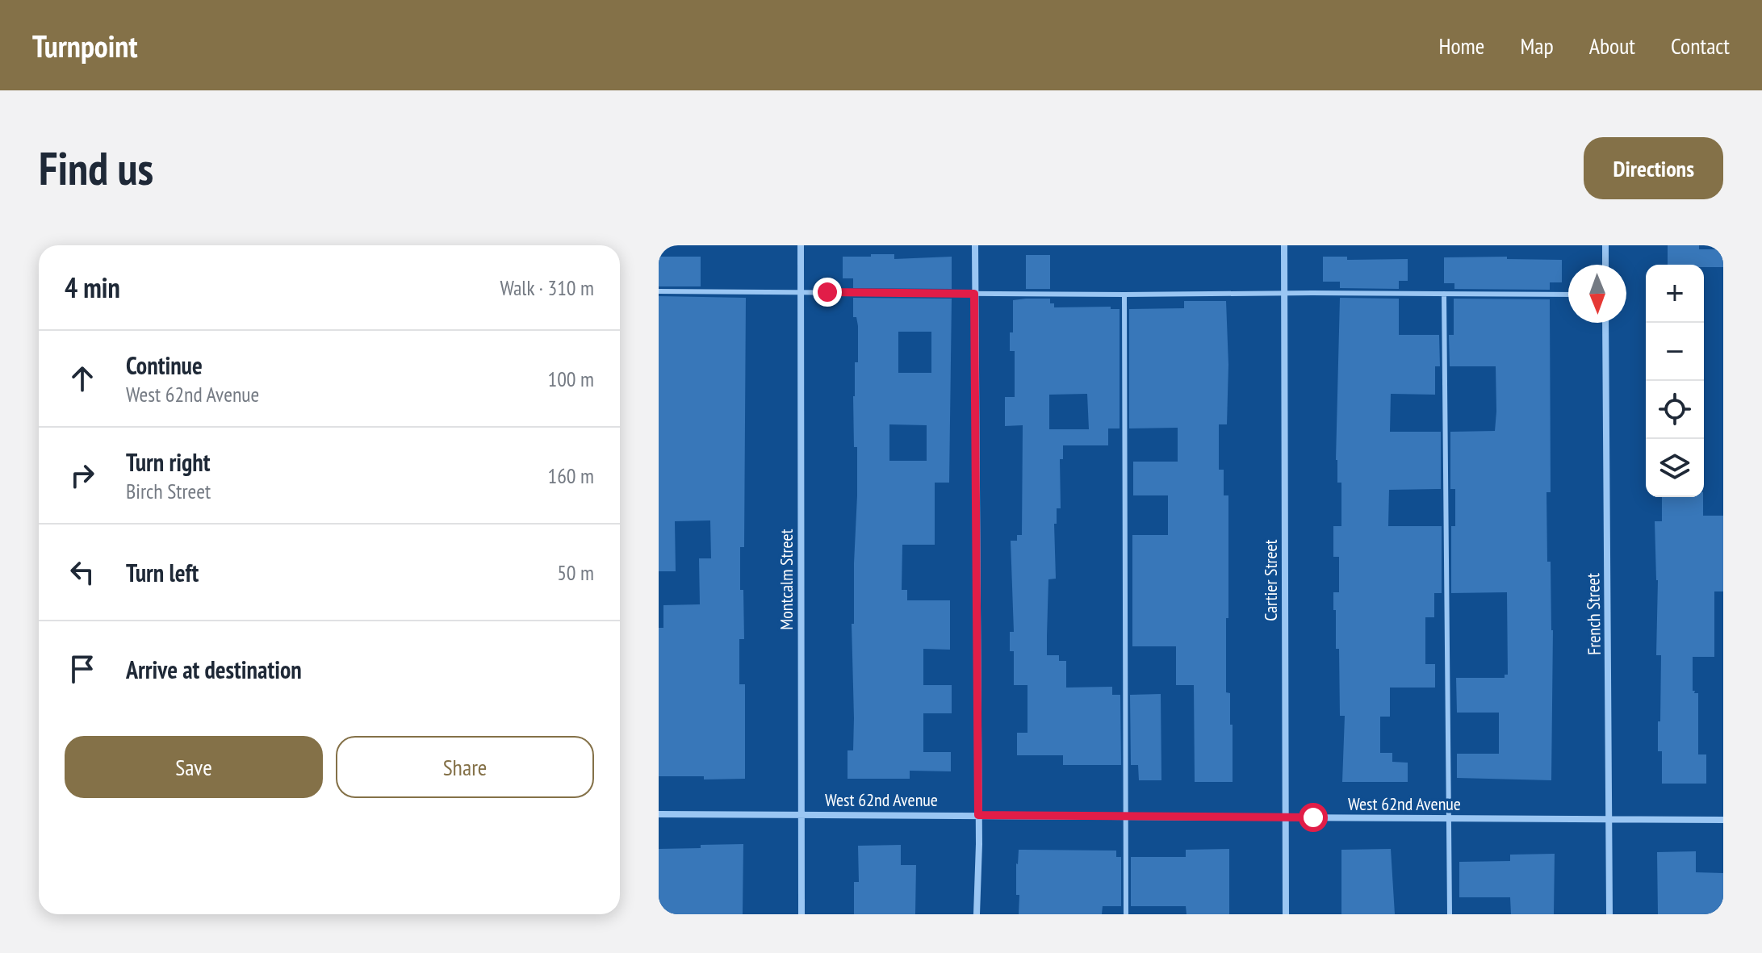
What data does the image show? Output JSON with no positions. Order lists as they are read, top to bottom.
{
  "streets": {
    "street": [
      "Montcalm Street",
      "Cartier Street",
      "French Street",
      "West 62nd Avenue"
    ]
  },
  "crossings": [
    ["Montcalm Street", "West 62nd Avenue"],
    ["Cartier Street", "West 62nd Avenue"],
    ["French Street", "West 62nd Avenue"]
  ],
  "north": "bottom",
  "page": {
    "header": "Turnpoint",
    "nav": [
      "Home",
      "Map",
      "About",
      "Contact"
    ],
    "buttons": [
      "Directions",
      ["Save", "Share"]
    ],
    "title": "Find us",
    "heading": ["4 min", "Walk · 310 m"],
    "map_buttons": ["+", "−"],
    "list": [
      ["Continue", "West 62nd Avenue", "100 m"],
      ["Turn right", "Birch Street", "160 m"],
      ["Turn left", "50 m"],
      "Arrive at destination"
    ]
  }
}
